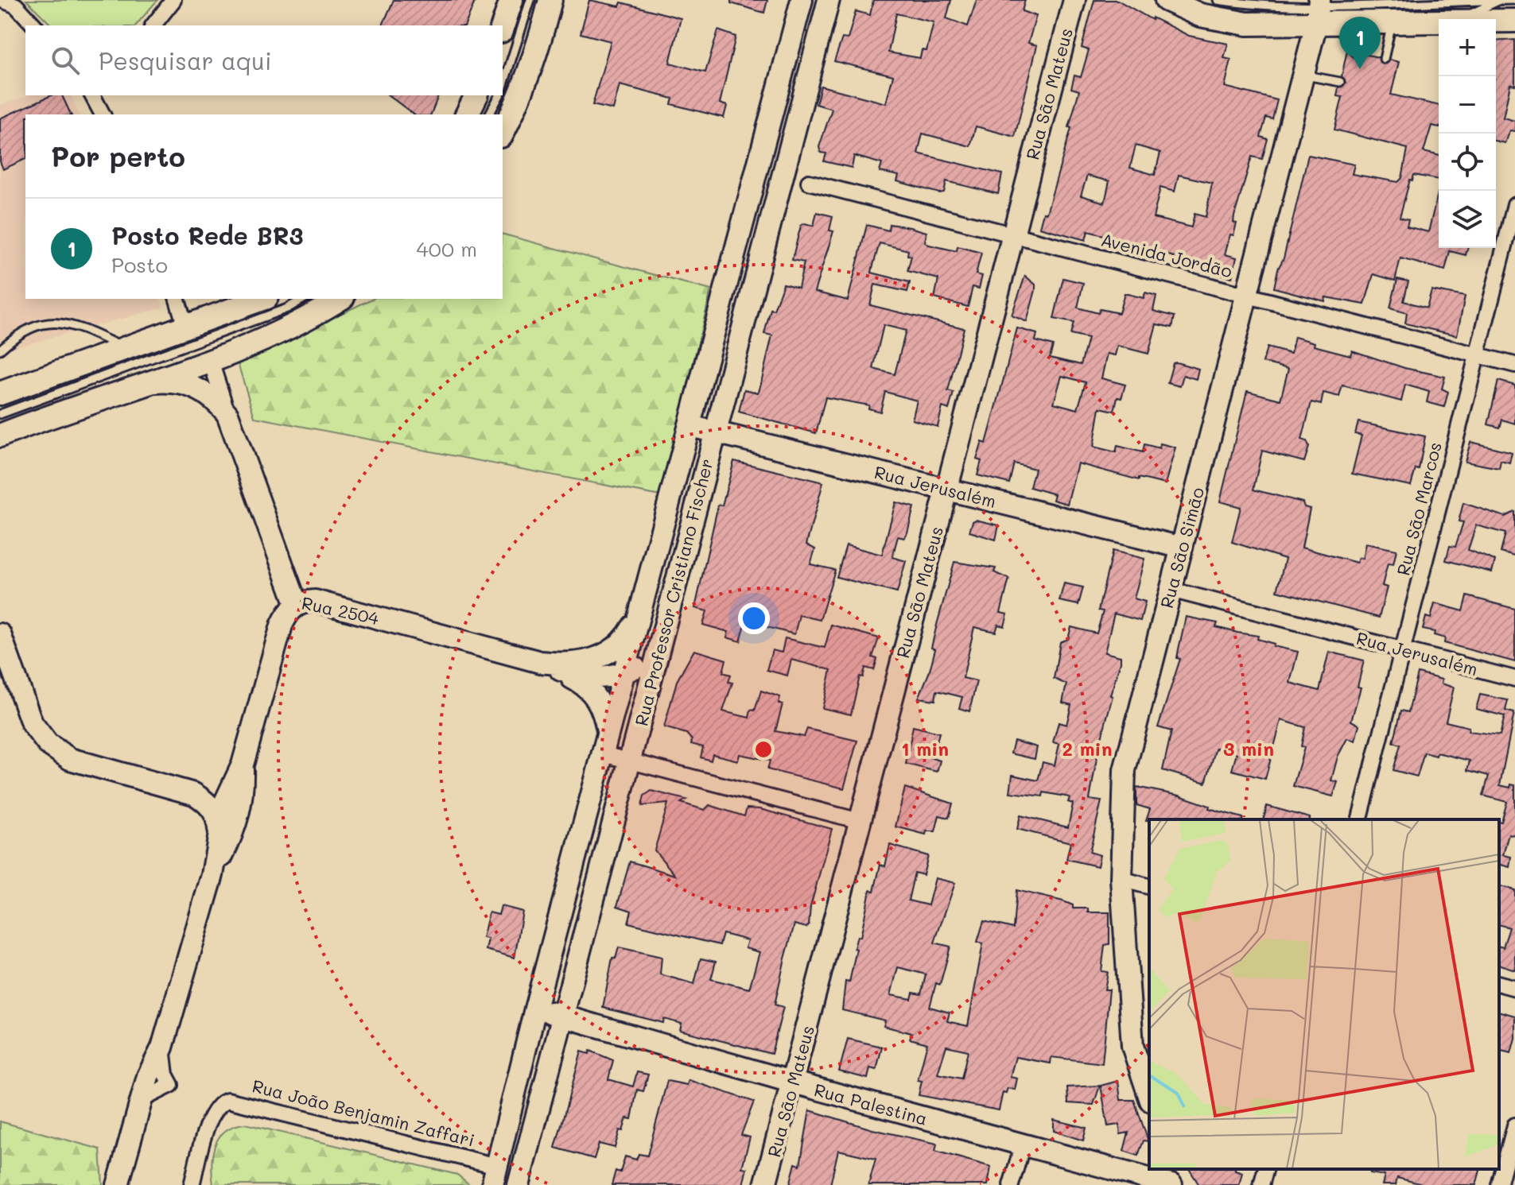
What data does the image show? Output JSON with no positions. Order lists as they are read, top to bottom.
{
  "streets": {
    "street": [
      "Rua São Mateus",
      "Avenida Jordão",
      "Rua Jerusalém",
      "Rua São Marcos",
      "Rua São Simão",
      "Rua Professor Cristiano Fischer",
      "Rua 2504",
      "Rua Palestina",
      "Rua João Benjamin Zaffari"
    ]
  },
  "crossings": [
    ["Rua São Mateus", "Avenida Jordão"],
    ["Rua São Mateus", "Rua Jerusalém"],
    ["Rua São Mateus", "Rua Palestina"],
    ["Avenida Jordão", "Rua São Marcos"],
    ["Avenida Jordão", "Rua São Simão"],
    ["Rua Jerusalém", "Rua São Marcos"],
    ["Rua Jerusalém", "Rua São Simão"],
    ["Rua Jerusalém", "Rua Professor Cristiano Fischer"],
    ["Rua Professor Cristiano Fischer", "Rua 2504"],
    ["Rua Professor Cristiano Fischer", "Rua Palestina"],
    ["Rua Professor Cristiano Fischer", "Rua João Benjamin Zaffari"]
  ],
  "page": {
    "pins": "1",
    "map_buttons": ["+", "−"],
    "search": "Pesquisar aqui",
    "heading": "Por perto",
    "list": [
      {
        "mark": "1",
        "name": "Posto Rede BR3",
        "note": "Posto",
        "value": "400 m"
      }
    ]
  },
  "rings": ["1 min", "2 min", "3 min"]
}
